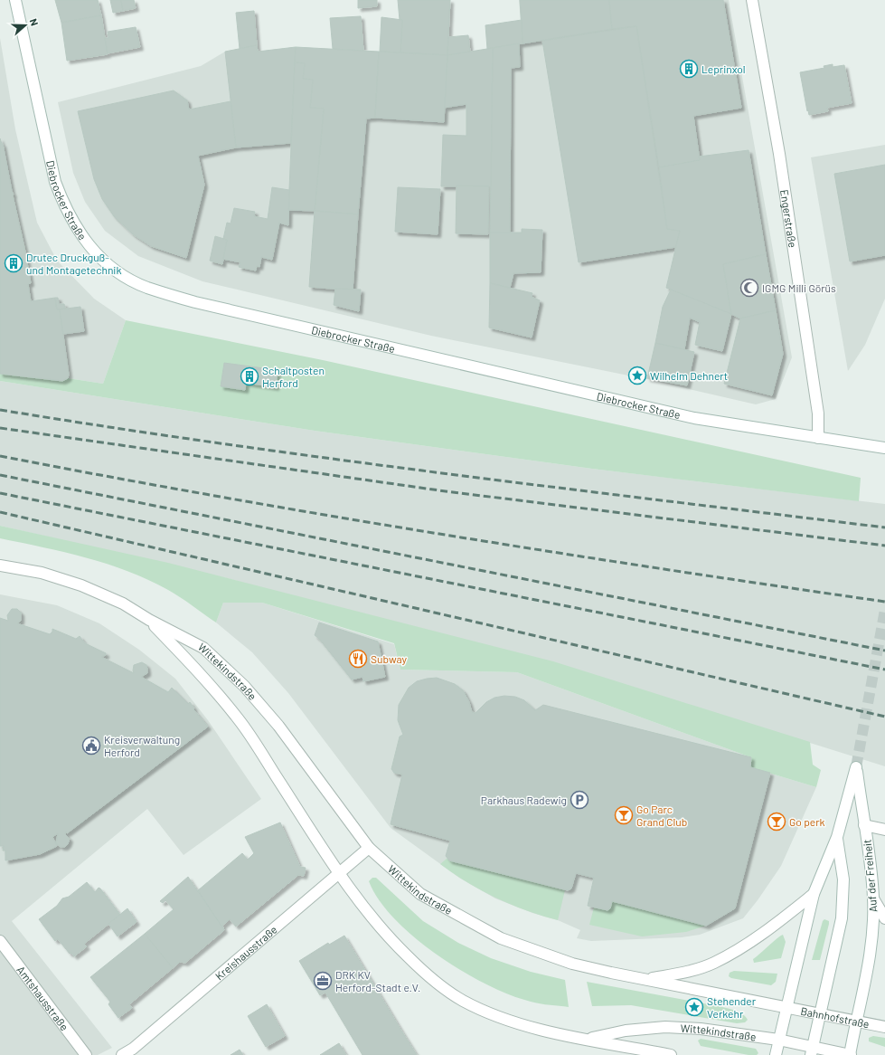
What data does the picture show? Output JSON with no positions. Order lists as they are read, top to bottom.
{
  "streets": {
    "street": [
      "Diebrocker Straße",
      "Engerstraße",
      "Wittekindstraße",
      "Auf der Freiheit",
      "Kreishausstraße",
      "Amtshausstraße",
      "Bahnhofstraße"
    ]
  },
  "crossings": [
    ["Diebrocker Straße", "Engerstraße"],
    ["Wittekindstraße", "Auf der Freiheit"],
    ["Wittekindstraße", "Kreishausstraße"],
    ["Wittekindstraße", "Bahnhofstraße"],
    ["Auf der Freiheit", "Bahnhofstraße"]
  ],
  "places": {
    "building": ["Leprinxol", "Drutec Druckguß- und Montagetechnik", "Schaltposten Herford"],
    "mosque": ["IGMG Milli Görüs"],
    "place": ["Wilhelm Dehnert", "Stehender Verkehr"],
    "restaurant": ["Subway"],
    "public building": ["Kreisverwaltung Herford"],
    "parking": ["Parkhaus Radewig"],
    "bar": ["Go Parc Grand Club", "Go perk"],
    "office": ["DRK KV Herford-Stadt e.V."]
  },
  "north": "right"
}
